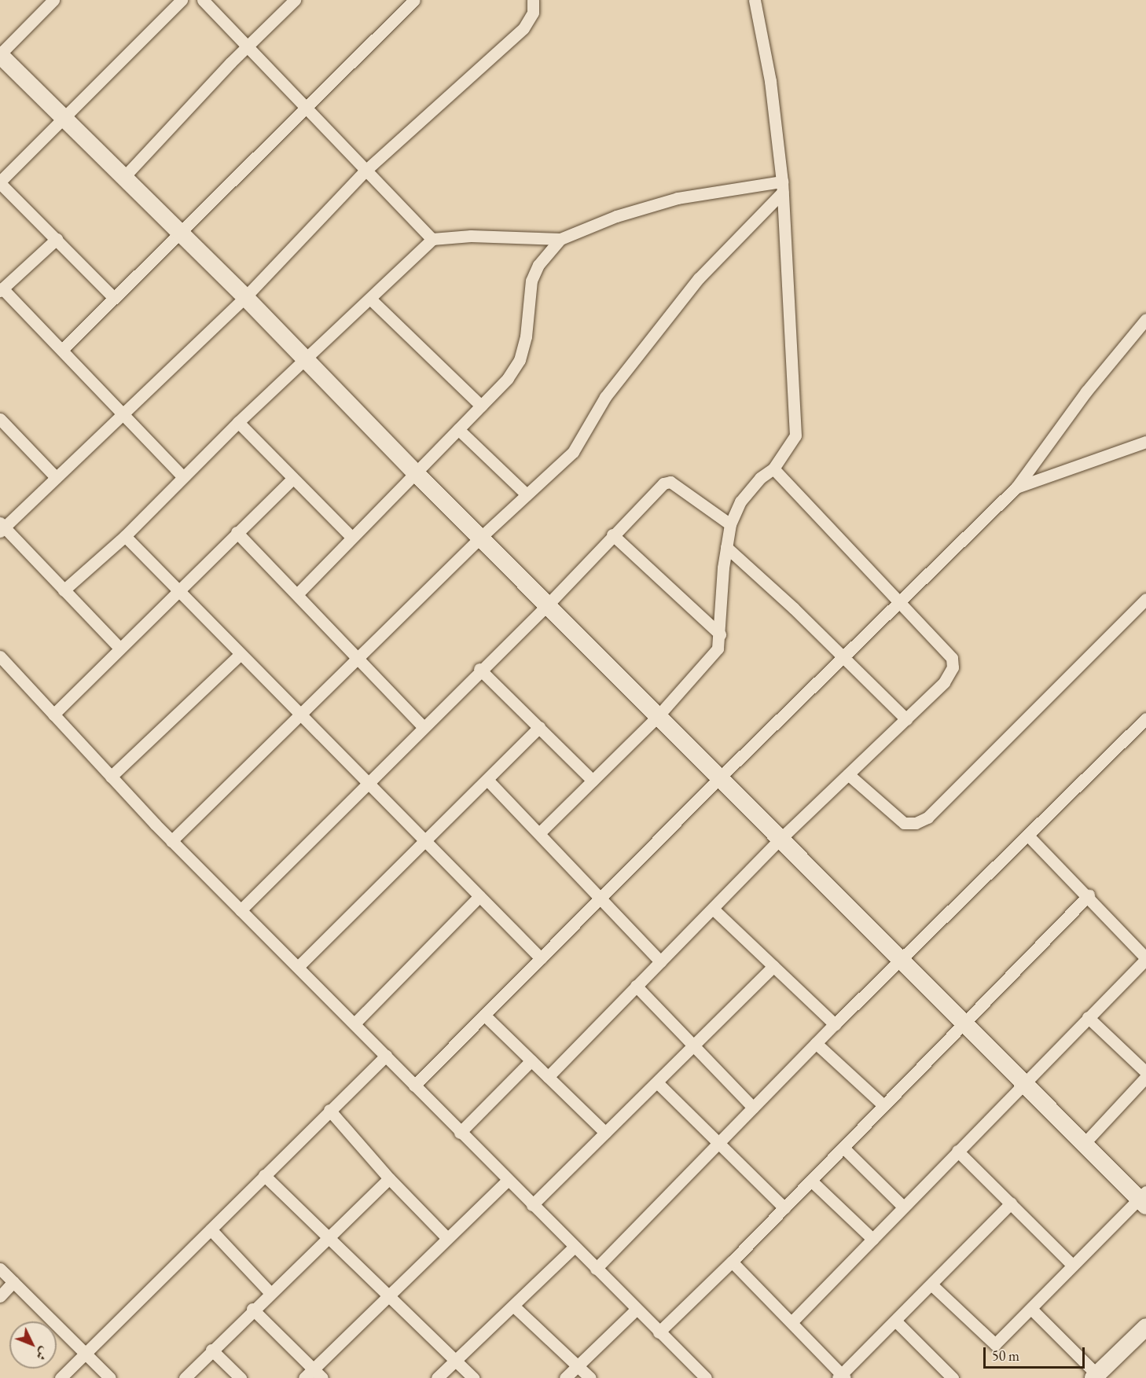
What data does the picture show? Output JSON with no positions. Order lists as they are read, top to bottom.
{
  "scale_bar": "50 m",
  "north": "bottom right"
}
